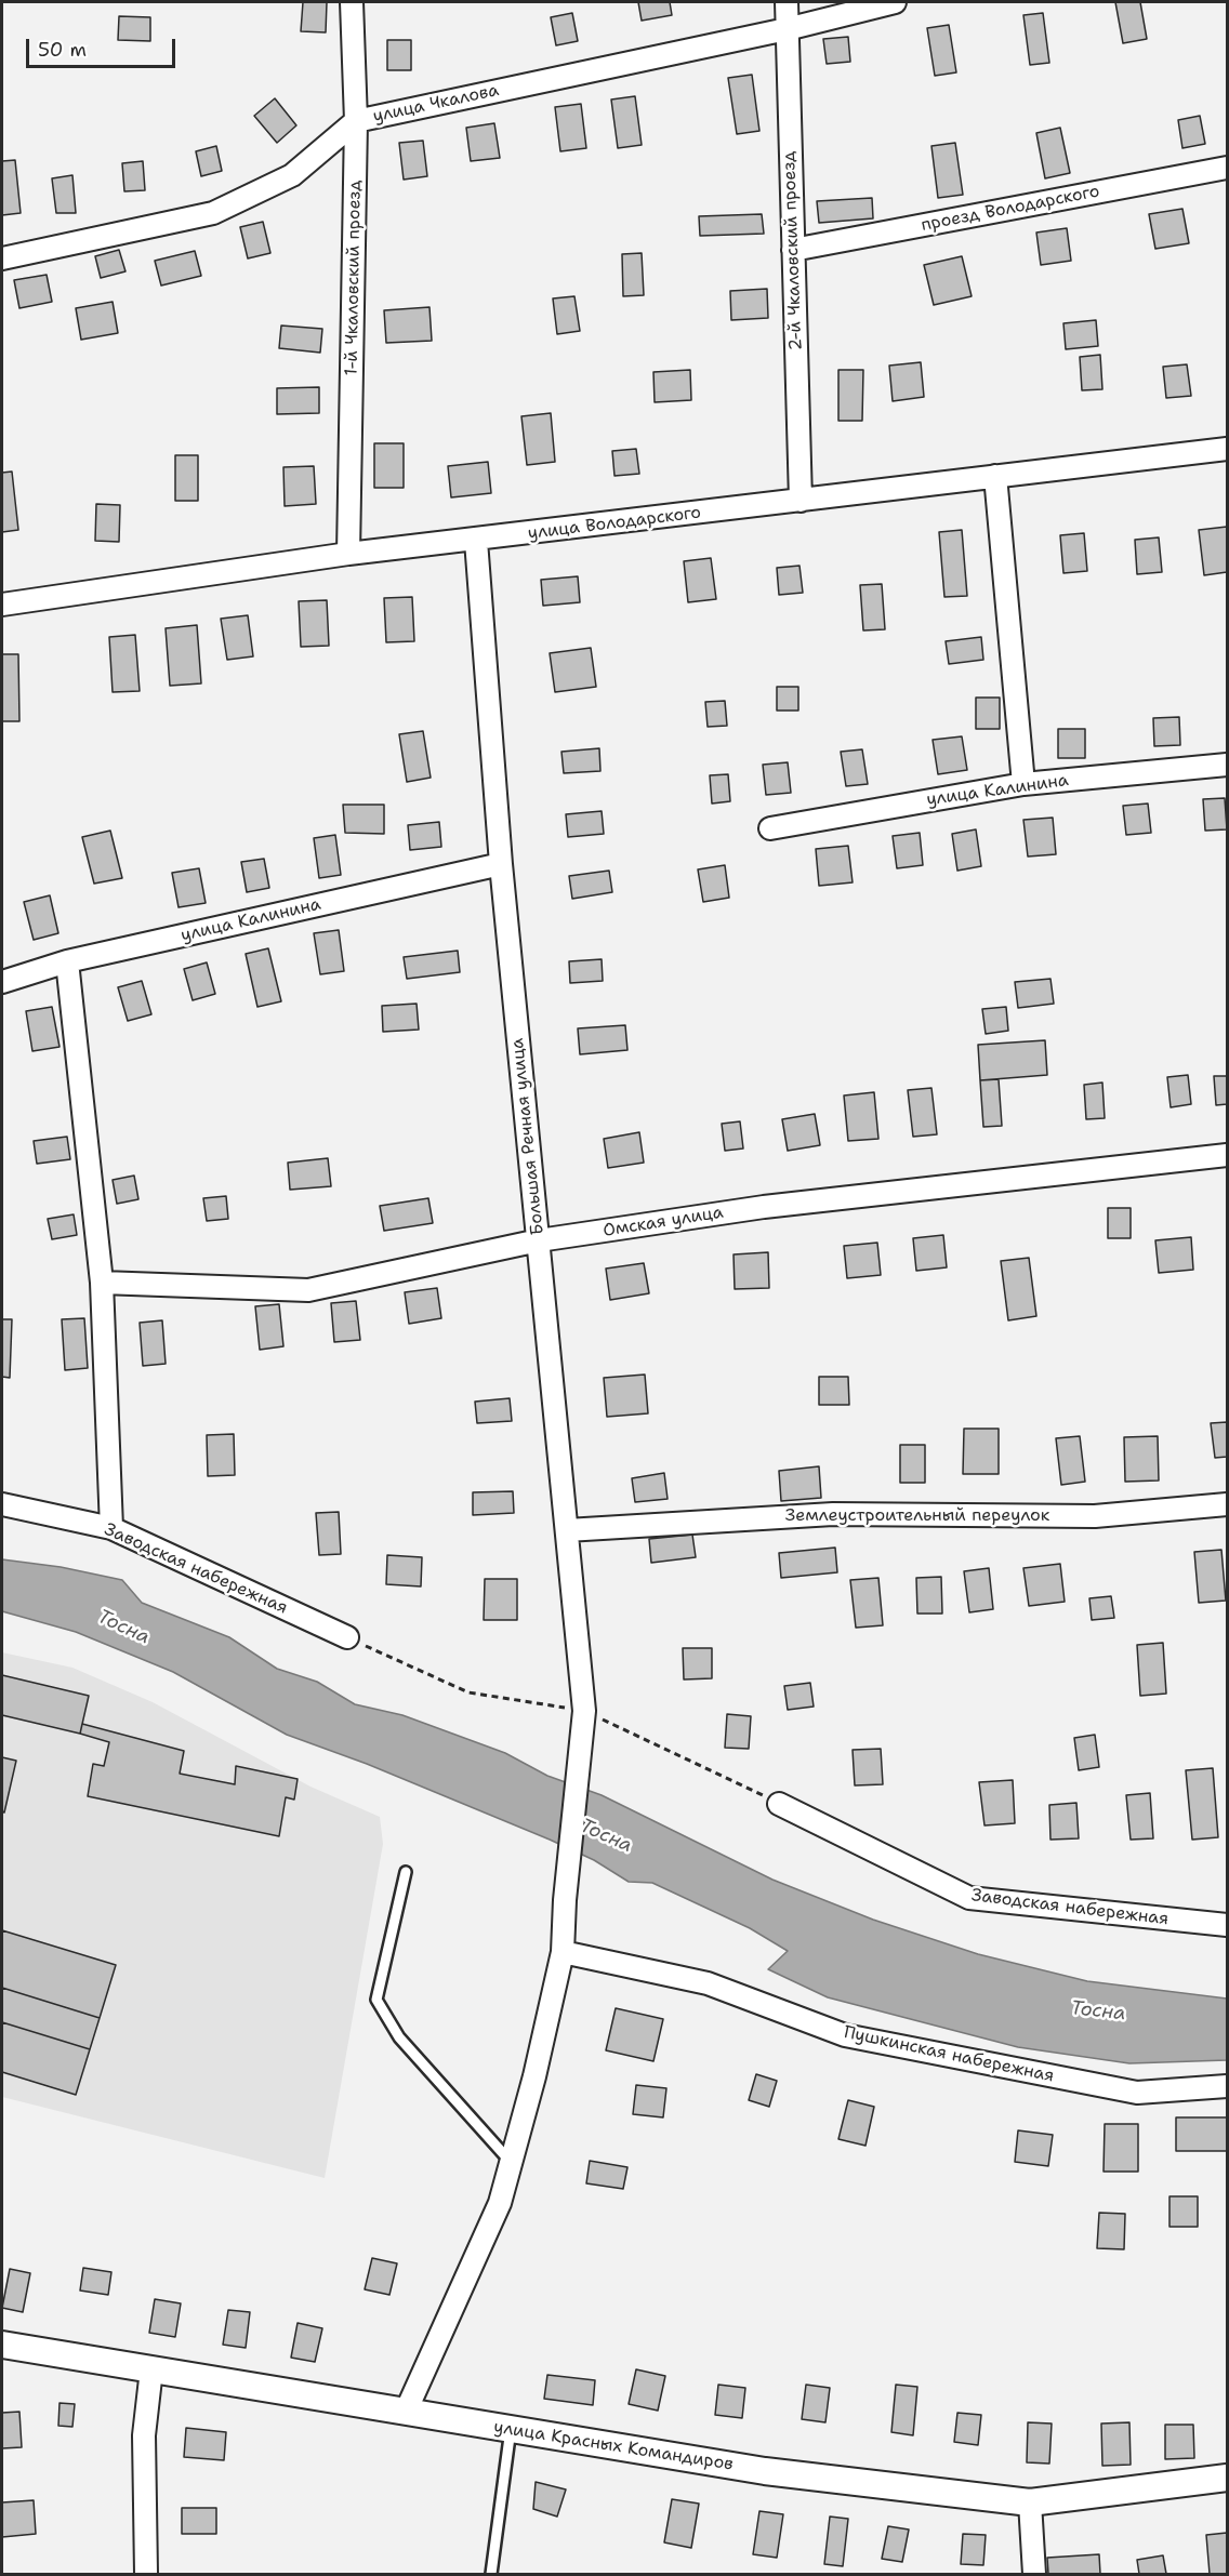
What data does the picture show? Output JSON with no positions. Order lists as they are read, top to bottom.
{
  "streets": {
    "street": [
      "улица Чкалова",
      "проезд Володарского",
      "2-й Чкаловский проезд",
      "1-й Чкаловский проезд",
      "улица Володарского",
      "улица Калинина",
      "Большая Речная улица",
      "Омская улица",
      "Землеустроительный переулок",
      "Заводская набережная",
      "Пушкинская набережная",
      "улица Красных Командиров"
    ]
  },
  "crossings": [
    ["улица Чкалова", "2-й Чкаловский проезд"],
    ["улица Чкалова", "1-й Чкаловский проезд"],
    ["проезд Володарского", "2-й Чкаловский проезд"],
    ["2-й Чкаловский проезд", "улица Володарского"],
    ["1-й Чкаловский проезд", "улица Володарского"],
    ["улица Володарского", "Большая Речная улица"],
    ["улица Калинина", "Большая Речная улица"],
    ["Большая Речная улица", "Омская улица"],
    ["Большая Речная улица", "Землеустроительный переулок"],
    ["Большая Речная улица", "Пушкинская набережная"],
    ["Большая Речная улица", "улица Красных Командиров"]
  ],
  "water": ["Тосна"],
  "scale_bar": "50 m"
}
